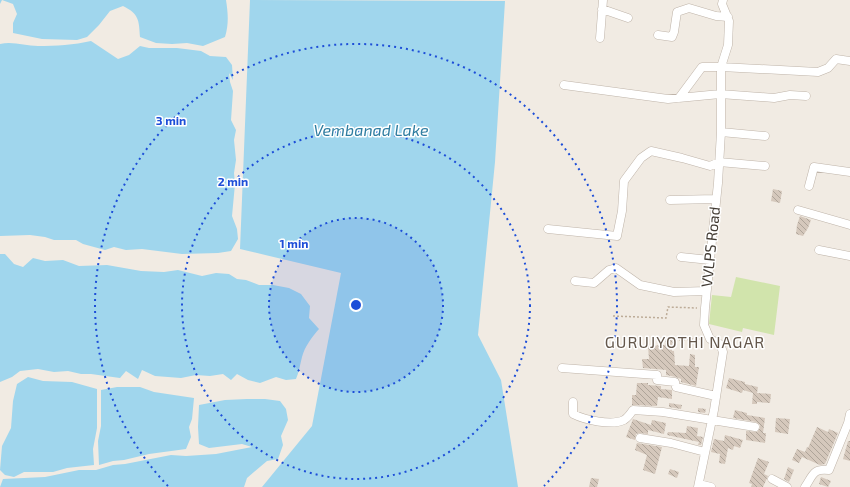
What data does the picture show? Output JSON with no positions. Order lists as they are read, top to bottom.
{
  "streets": {
    "street": ["VVLPS Road"]
  },
  "districts": ["GURUJYOTHI NAGAR"],
  "water": ["Vembanad Lake"],
  "rings": ["3 min", "2 min", "1 min"]
}
